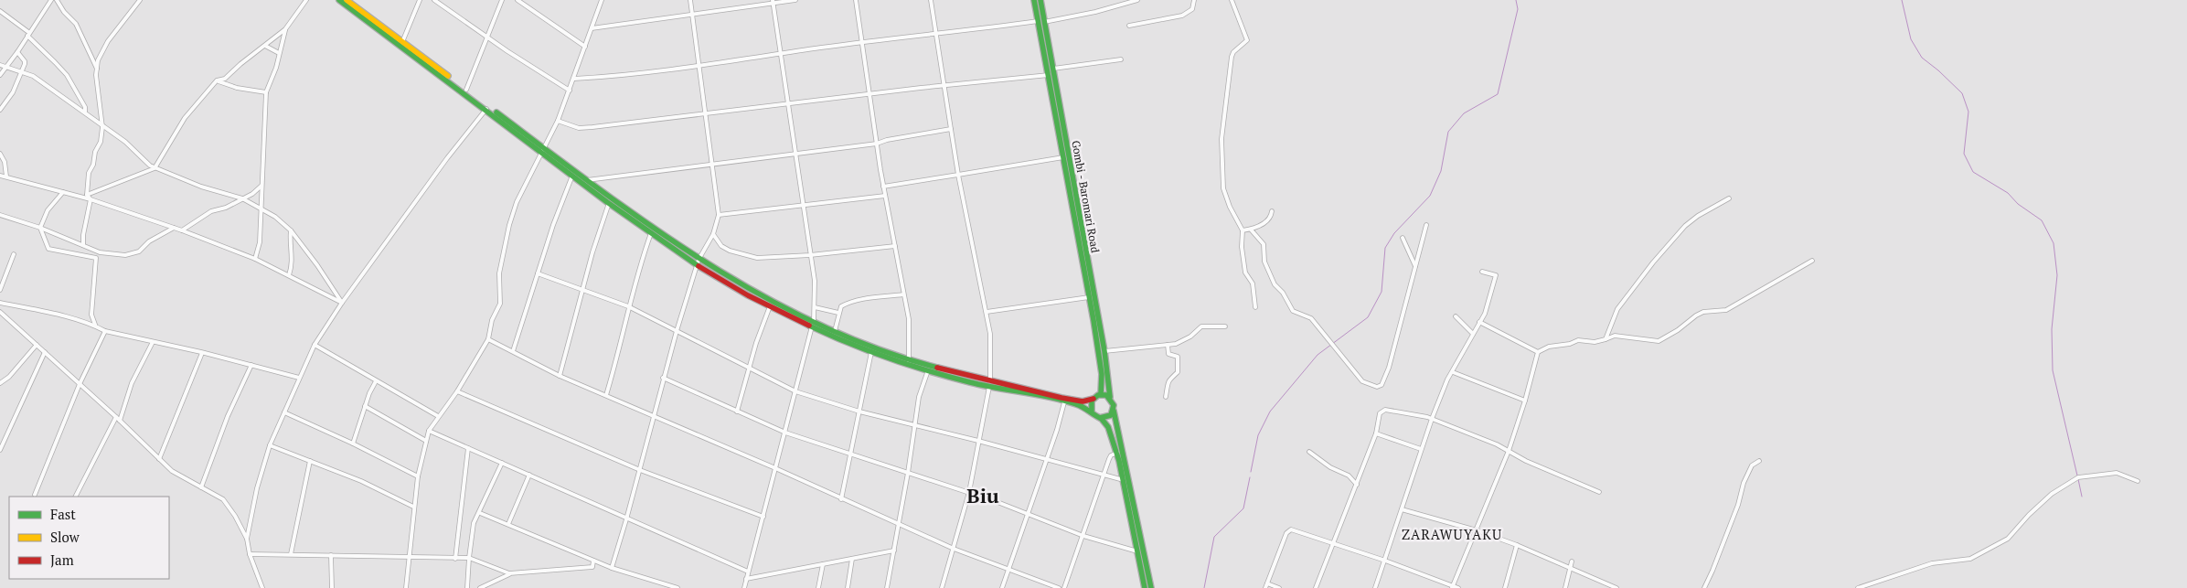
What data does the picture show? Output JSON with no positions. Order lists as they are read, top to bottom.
{
  "streets": {
    "main road": ["Gombi - Baromari Road"]
  },
  "districts": ["Biu", "ZARAWUYAKU"],
  "legend": ["Fast", "Slow", "Jam"]
}
